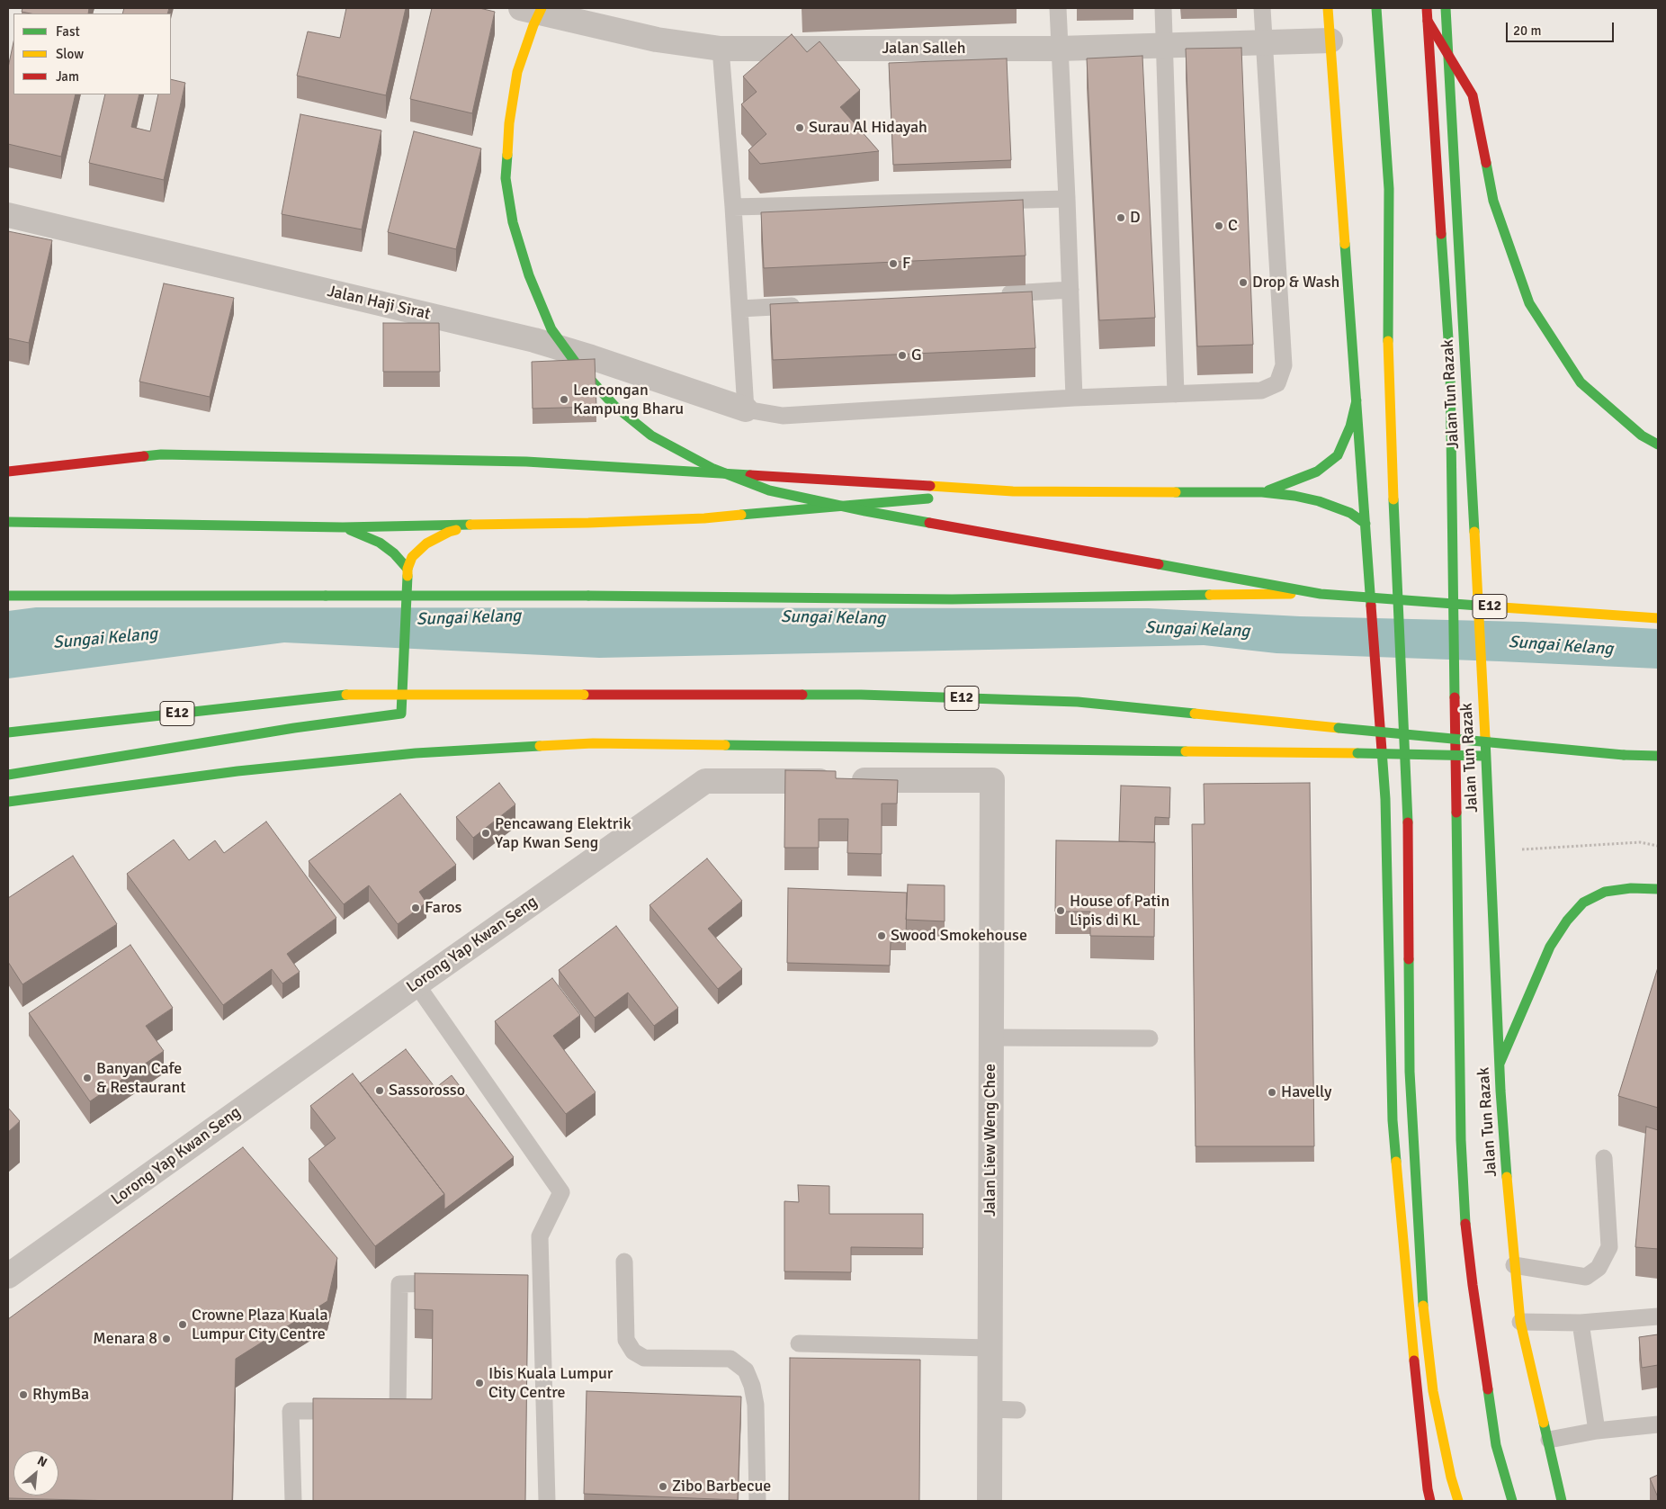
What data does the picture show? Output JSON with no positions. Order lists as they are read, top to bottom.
{
  "streets": {
    "main road": ["Jalan Tun Razak", "E12"],
    "street": [
      "Jalan Salleh",
      "Jalan Haji Sirat",
      "Lorong Yap Kwan Seng",
      "Jalan Liew Weng Chee"
    ]
  },
  "crossings": [
    ["Lorong Yap Kwan Seng", "Jalan Liew Weng Chee"]
  ],
  "water": ["Sungai Kelang"],
  "places": [
    "Surau Al Hidayah",
    "D",
    "C",
    "F",
    "Drop & Wash",
    "G",
    "Lencongan Kampung Bharu",
    "Pencawang Elektrik Yap Kwan Seng",
    "Faros",
    "House of Patin Lipis di KL",
    "Swood Smokehouse",
    "Banyan Cafe & Restaurant",
    "Sassorosso",
    "Havelly",
    "Crowne Plaza Kuala Lumpur City Centre",
    "Menara 8",
    "Ibis Kuala Lumpur City Centre",
    "RhymBa",
    "Zibo Barbecue"
  ],
  "legend": ["Fast", "Slow", "Jam"],
  "scale_bar": "20 m",
  "north": "top right"
}
